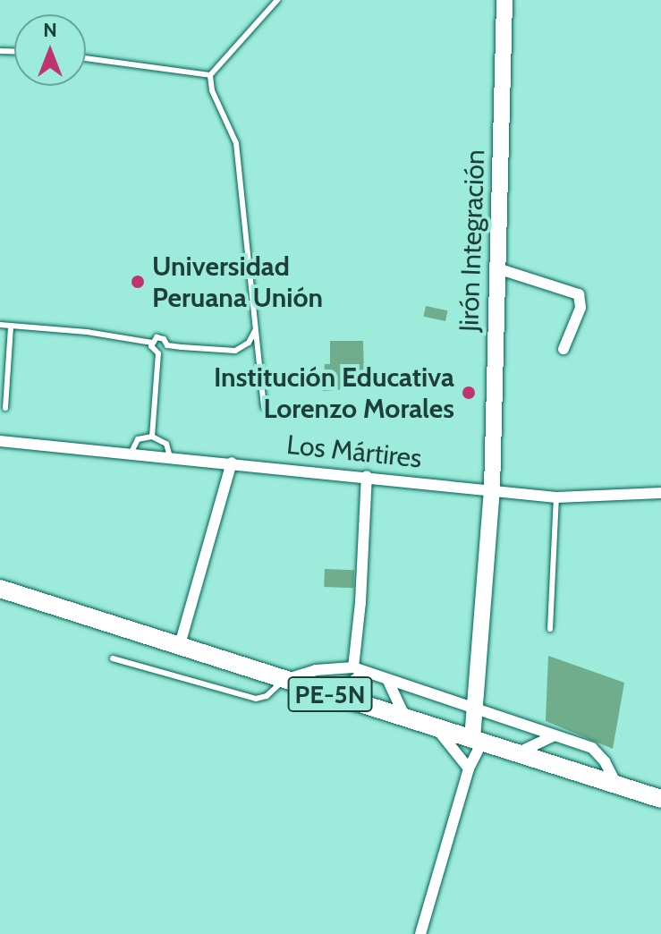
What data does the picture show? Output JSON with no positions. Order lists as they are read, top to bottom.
{
  "streets": {
    "main road": ["PE-5N"],
    "street": ["Jirón Integración", "Los Mártires"]
  },
  "crossings": [
    ["Jirón Integración", "Los Mártires"],
    ["Jirón Integración", "PE-5N"]
  ],
  "places": ["Universidad Peruana Unión", "Institución Educativa Lorenzo Morales"],
  "north": "top"
}
